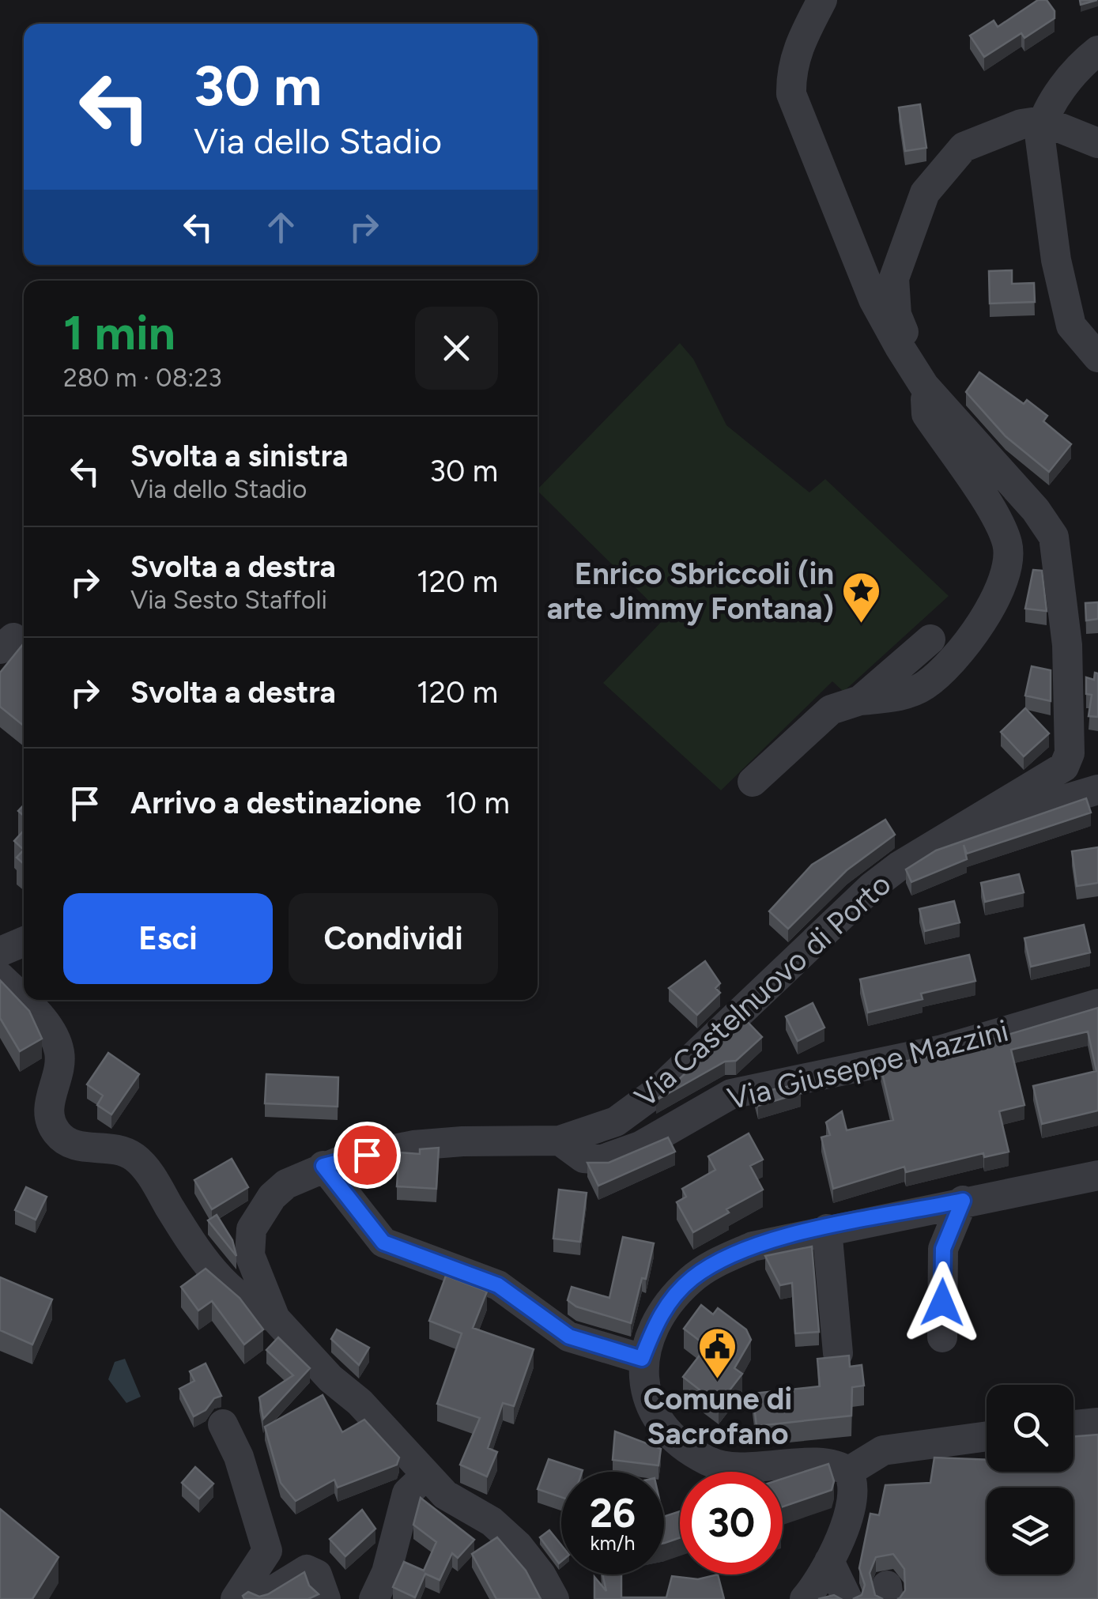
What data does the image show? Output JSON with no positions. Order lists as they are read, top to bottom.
{
  "streets": {
    "street": ["Via Castelnuovo di Porto", "Via Giuseppe Mazzini"]
  },
  "crossings": [
    ["Via Castelnuovo di Porto", "Via Giuseppe Mazzini"]
  ],
  "places": {
    "place": ["Enrico Sbriccoli (in arte Jimmy Fontana)"],
    "public building": ["Comune di Sacrofano"]
  },
  "page": {
    "turn": ["30 m", "Via dello Stadio"],
    "heading": ["1 min", "280 m · 08:23"],
    "list": [
      {
        "name": "Svolta a sinistra",
        "note": "Via dello Stadio",
        "value": "30 m"
      },
      {
        "name": "Svolta a destra",
        "note": "Via Sesto Staffoli",
        "value": "120 m"
      },
      {
        "name": "Svolta a destra",
        "value": "120 m"
      },
      {
        "name": "Arrivo a destinazione",
        "value": "10 m"
      }
    ],
    "buttons": ["Esci", "Condividi"],
    "speed": "26 km/h",
    "limit": "30"
  }
}
